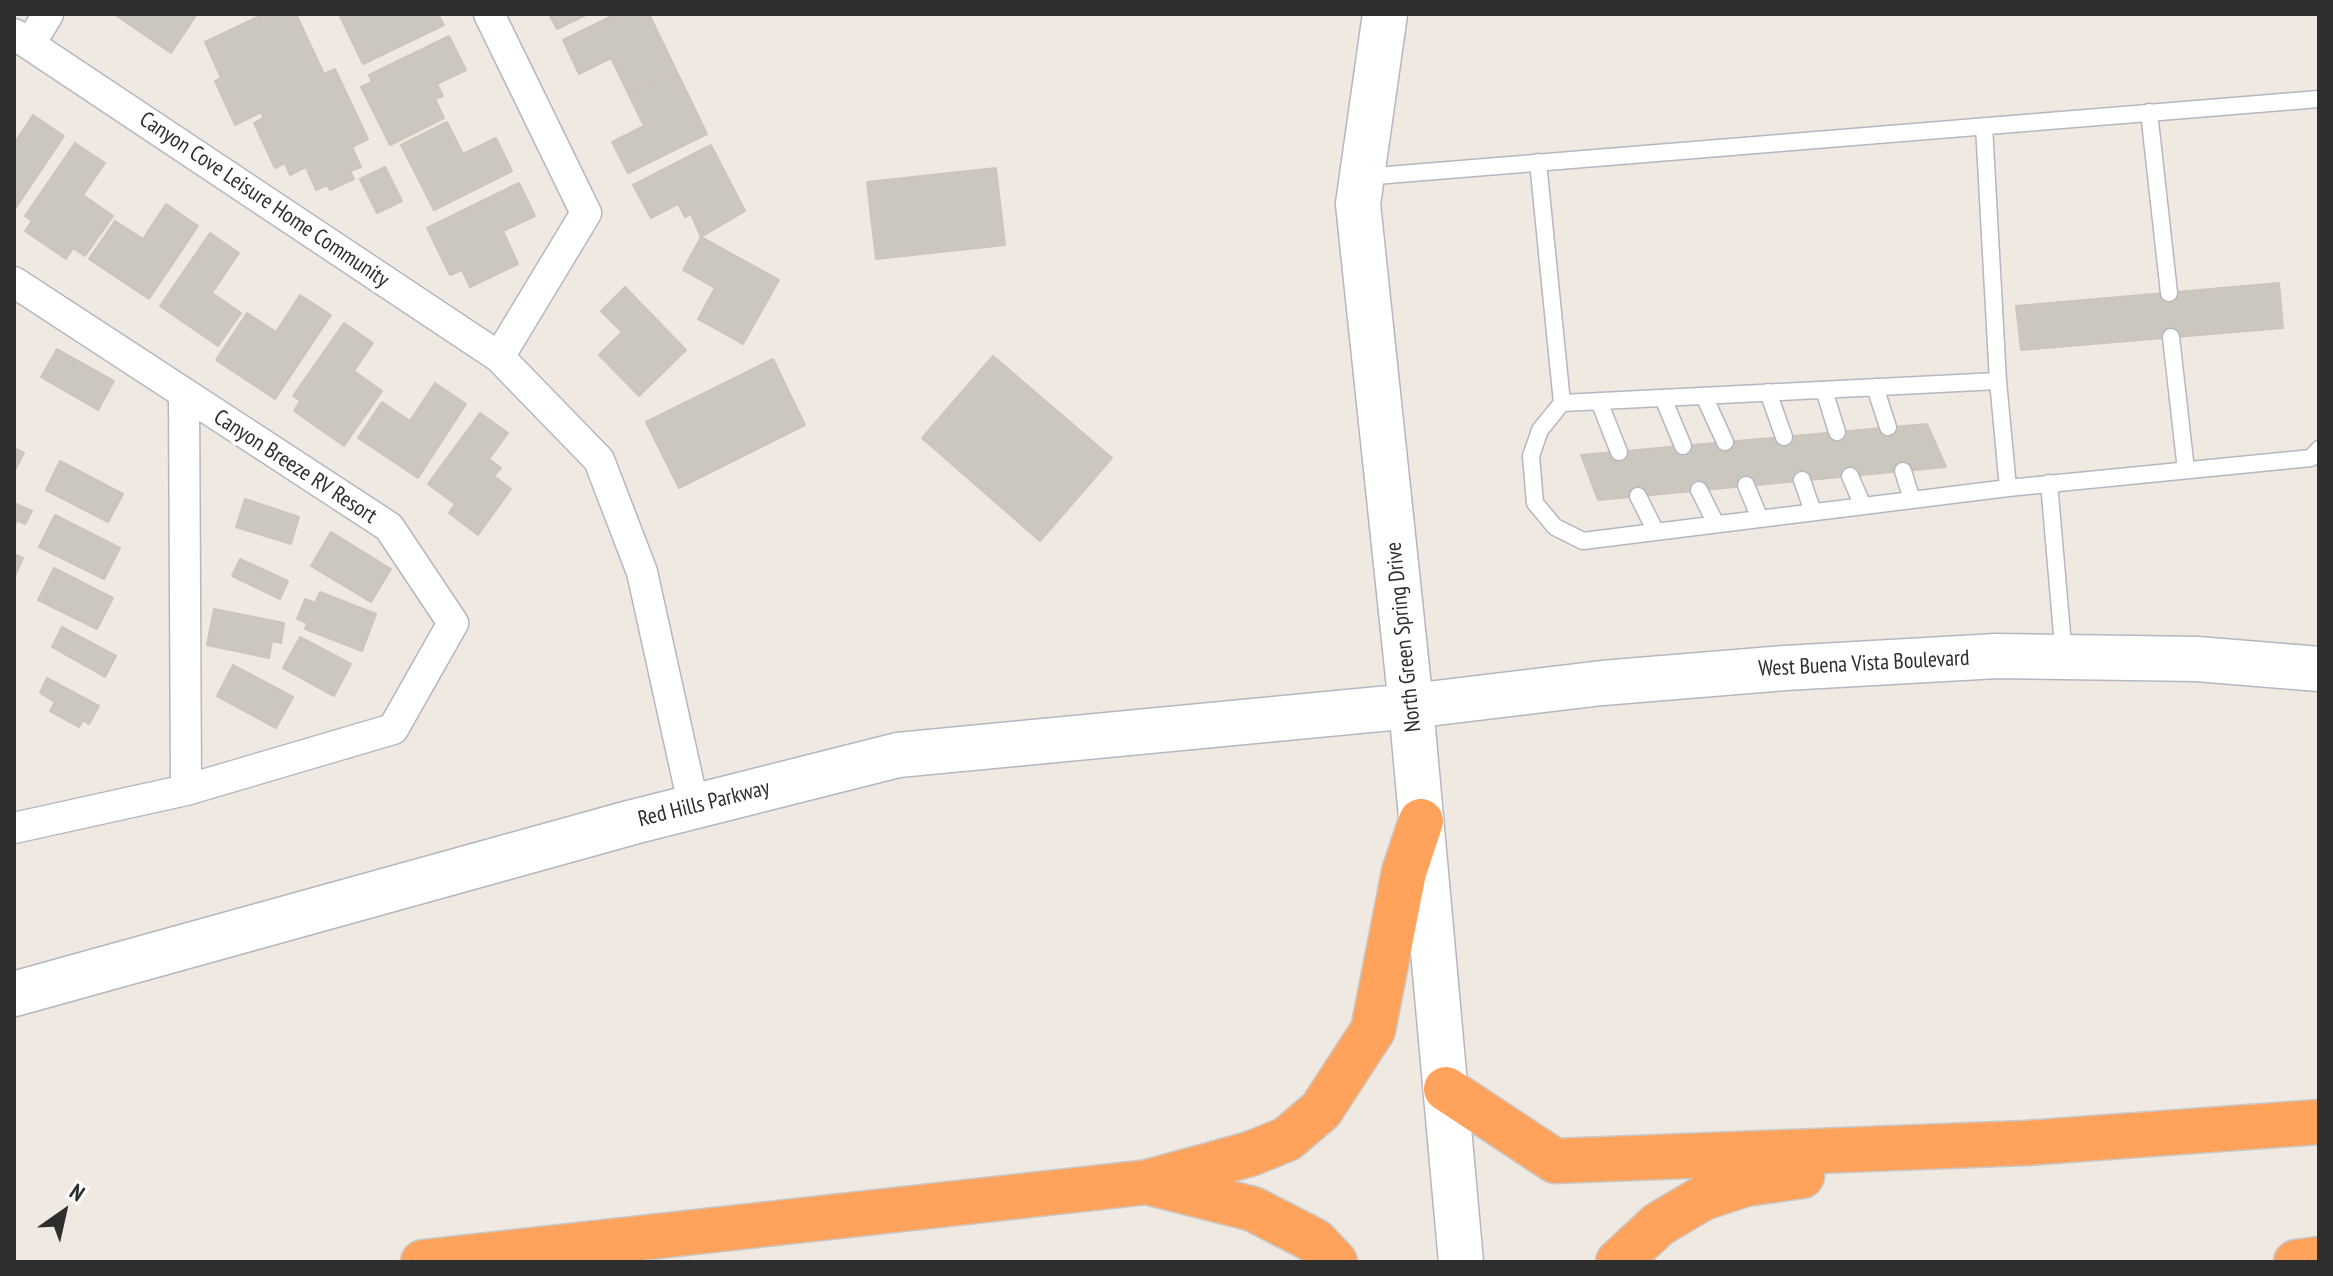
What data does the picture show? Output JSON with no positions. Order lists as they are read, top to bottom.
{
  "streets": {
    "main road": ["North Green Spring Drive", "West Buena Vista Boulevard", "Red Hills Parkway"],
    "street": ["Canyon Cove Leisure Home Community", "Canyon Breeze RV Resort"]
  },
  "crossings": [
    ["Canyon Cove Leisure Home Community", "Red Hills Parkway"],
    ["North Green Spring Drive", "West Buena Vista Boulevard"],
    ["North Green Spring Drive", "Red Hills Parkway"],
    ["West Buena Vista Boulevard", "Red Hills Parkway"]
  ],
  "north": "top right"
}
